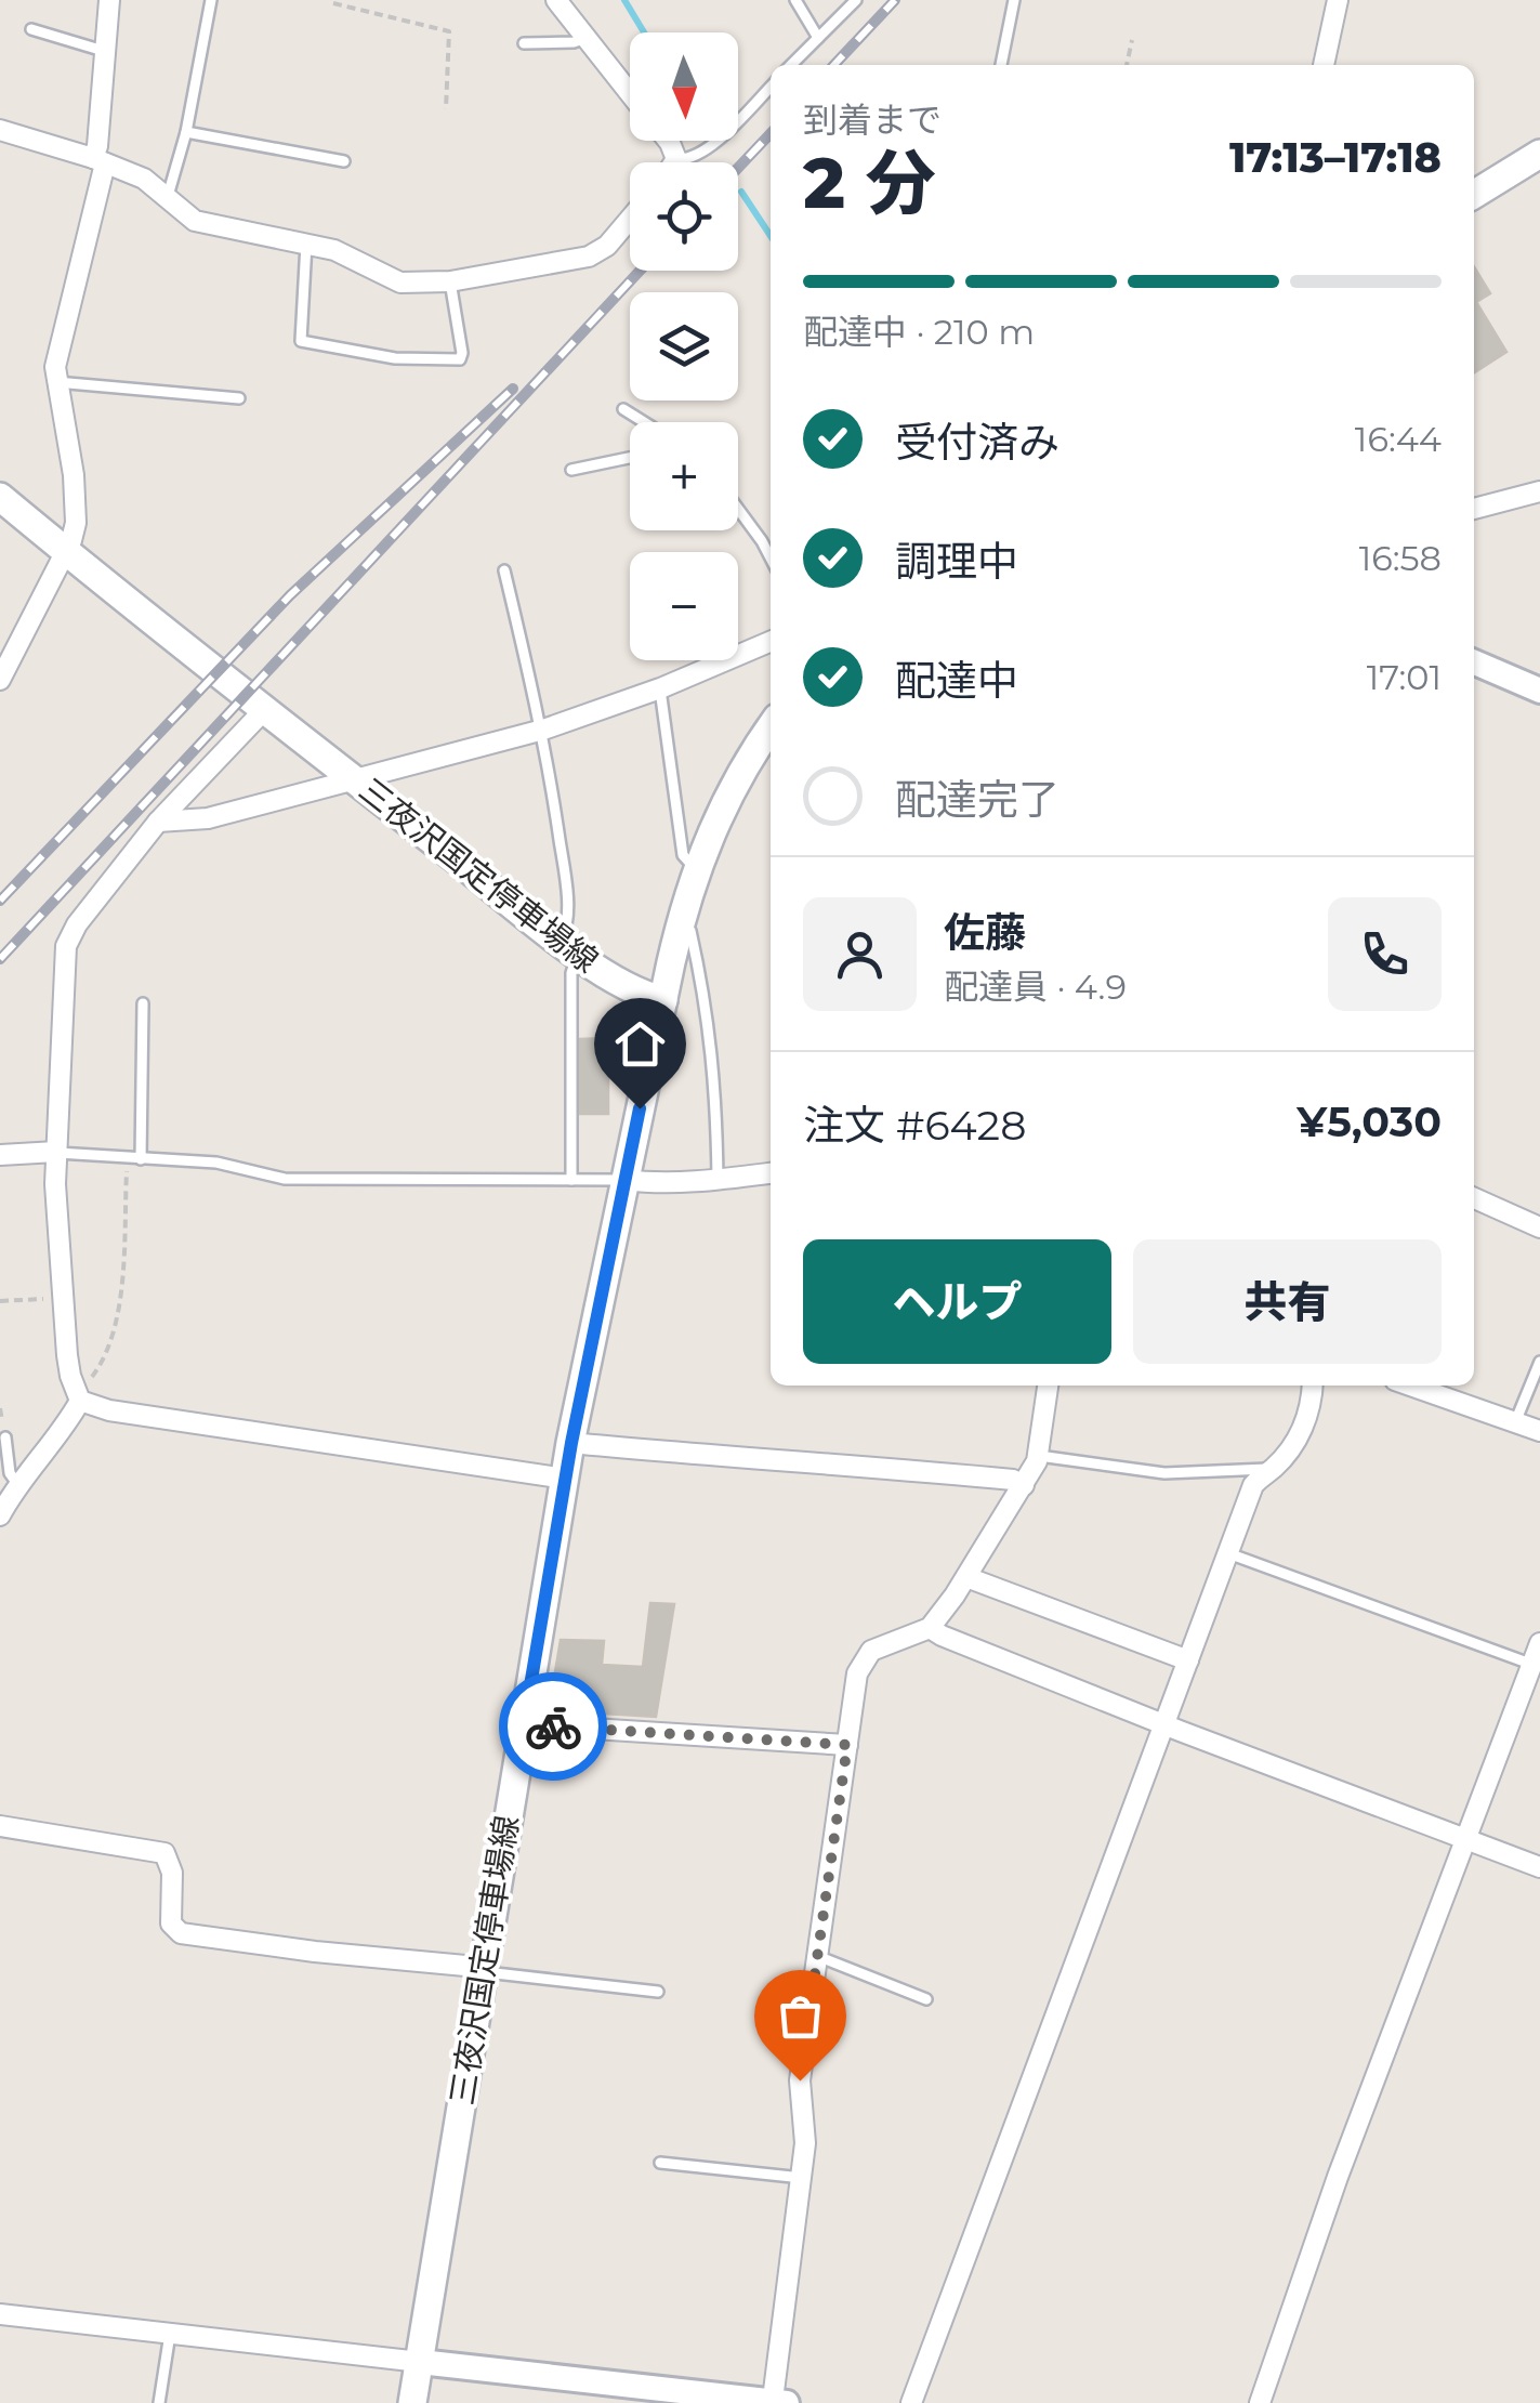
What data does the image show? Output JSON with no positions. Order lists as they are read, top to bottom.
{
  "streets": {
    "main road": ["三夜沢国定停車場線"]
  },
  "north": "bottom",
  "page": {
    "map_buttons": ["+", "−"],
    "heading": ["2 分", "到着まで", "17:13–17:18"],
    "panel": [
      "佐藤",
      "配達員 · 4.9",
      "注文 #6428",
      "¥5,030"
    ],
    "bar": "配達中 · 210 m",
    "list": [
      ["受付済み", "16:44"],
      ["調理中", "16:58"],
      ["配達中", "17:01"],
      "配達完了"
    ],
    "buttons": ["ヘルプ", "共有"]
  }
}
